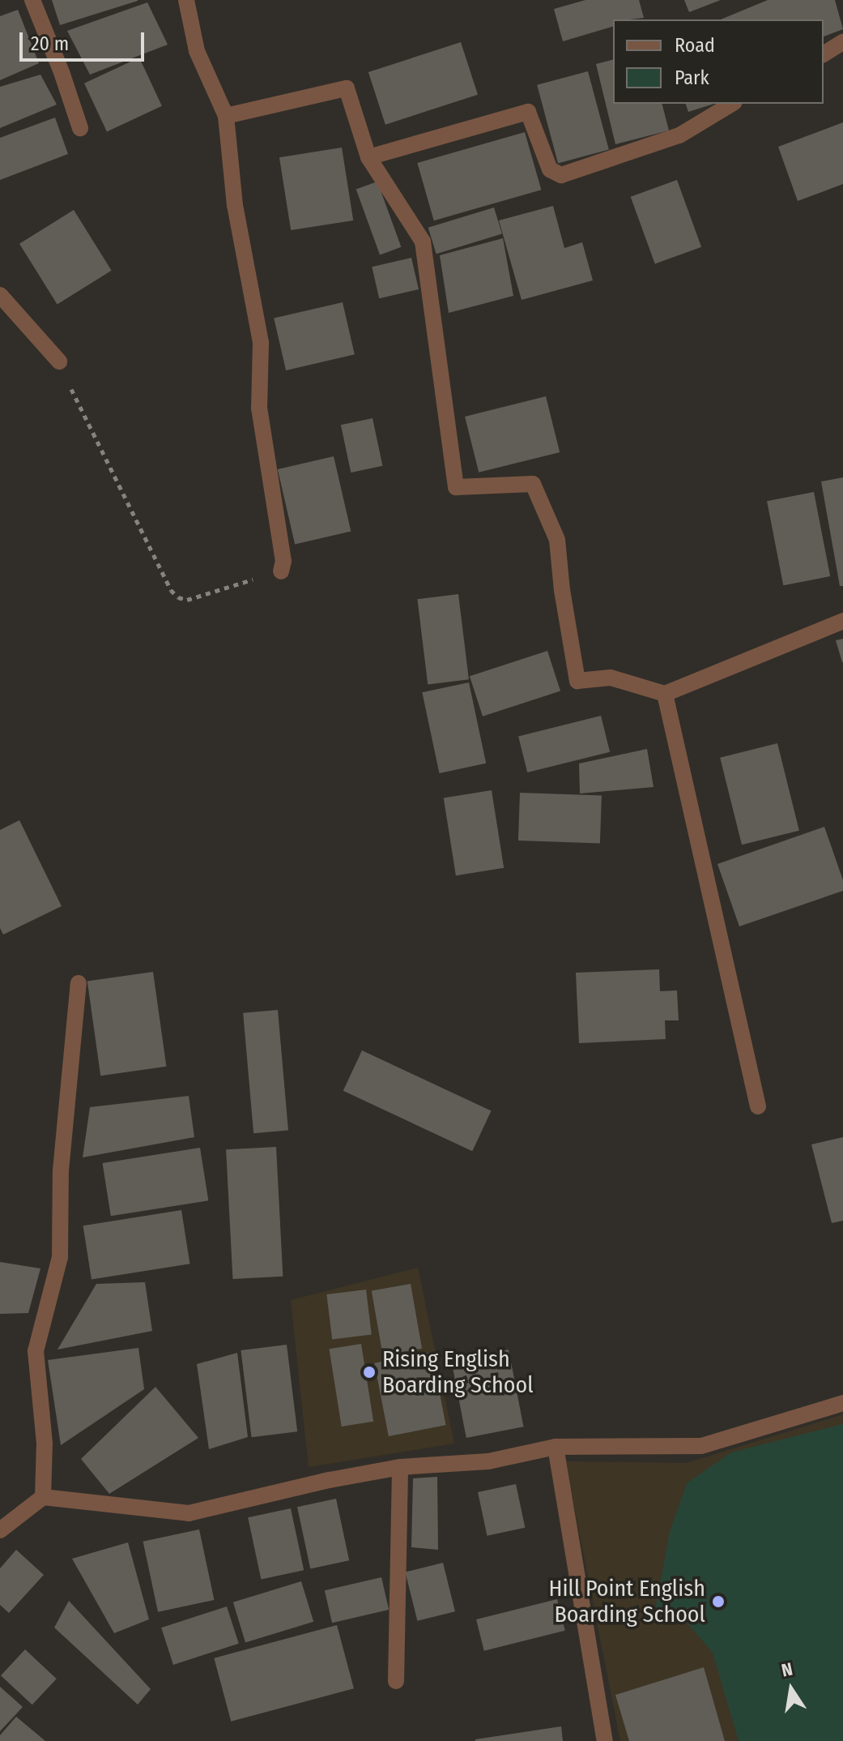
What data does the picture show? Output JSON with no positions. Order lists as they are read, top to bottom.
{
  "places": ["Rising English Boarding School", "Hill Point English Boarding School"],
  "legend": ["Road", "Park"],
  "scale_bar": "20 m",
  "north": "top"
}
